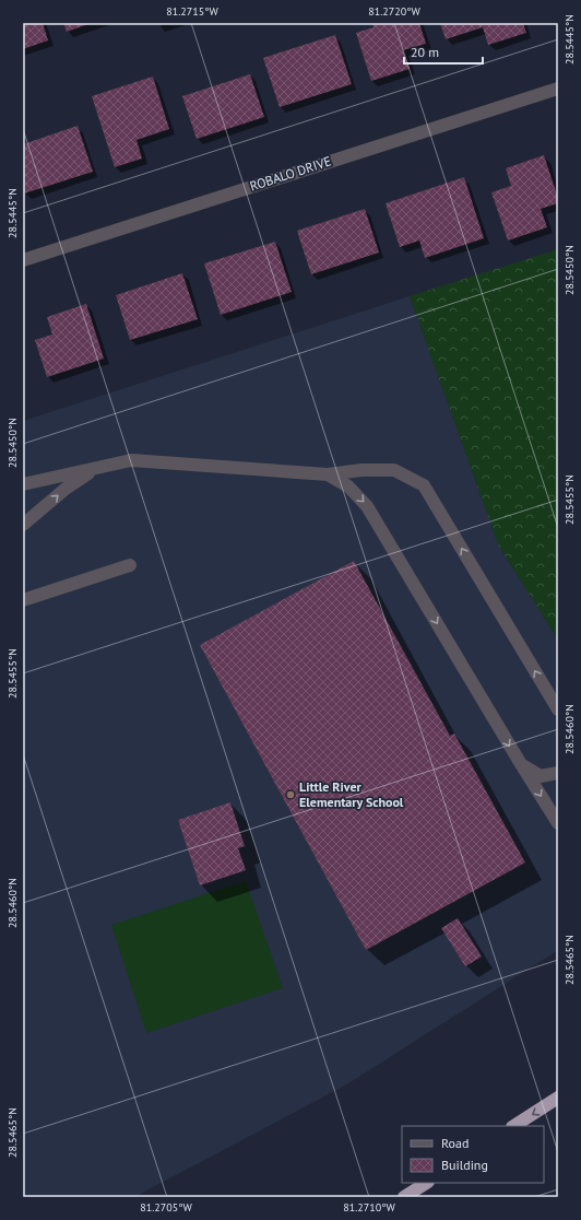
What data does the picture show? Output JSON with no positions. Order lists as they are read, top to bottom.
{
  "streets": {
    "street": ["ROBALO DRIVE"]
  },
  "places": ["Little River Elementary School"],
  "legend": ["Road", "Building"],
  "scale_bar": "20 m",
  "coordinates": [
    "81.2715°W",
    "81.2720°W",
    "28.5445°N",
    "28.5450°N",
    "28.5455°N",
    "28.5460°N",
    "28.5465°N",
    "81.2705°W",
    "81.2710°W"
  ]
}
